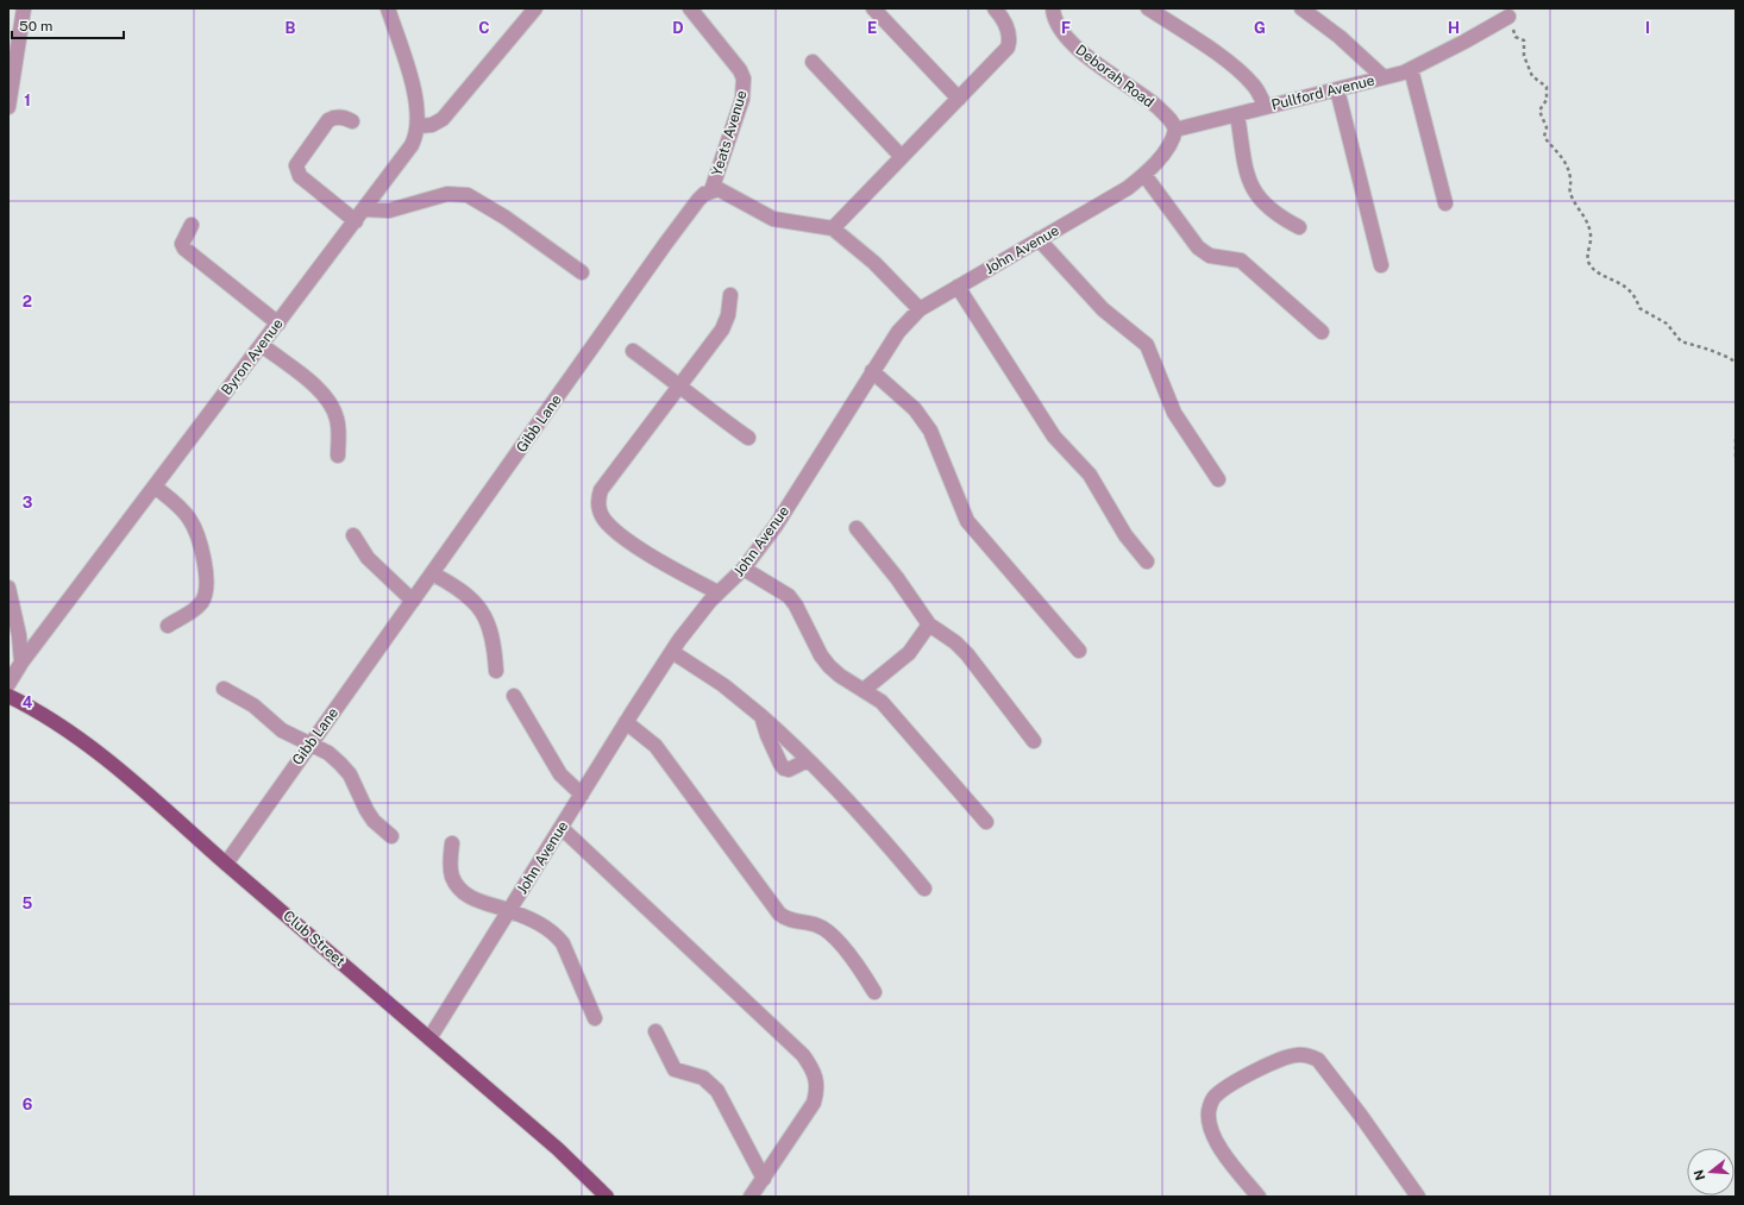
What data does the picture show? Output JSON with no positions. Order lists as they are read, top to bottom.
{
  "streets": {
    "main road": ["Club Street"],
    "street": [
      "Deborah Road",
      "Pullford Avenue",
      "Yeats Avenue",
      "John Avenue",
      "Byron Avenue",
      "Gibb Lane"
    ]
  },
  "crossings": [
    ["Deborah Road", "Pullford Avenue"],
    ["Deborah Road", "John Avenue"],
    ["Pullford Avenue", "John Avenue"],
    ["Yeats Avenue", "Gibb Lane"],
    ["John Avenue", "Club Street"],
    ["Gibb Lane", "Club Street"]
  ],
  "scale_bar": "50 m",
  "north": "left",
  "grid": {
    "columns": [
      "B",
      "C",
      "D",
      "E",
      "F",
      "G",
      "H",
      "I"
    ],
    "rows": [
      "1",
      "2",
      "3",
      "4",
      "5",
      "6"
    ]
  }
}
